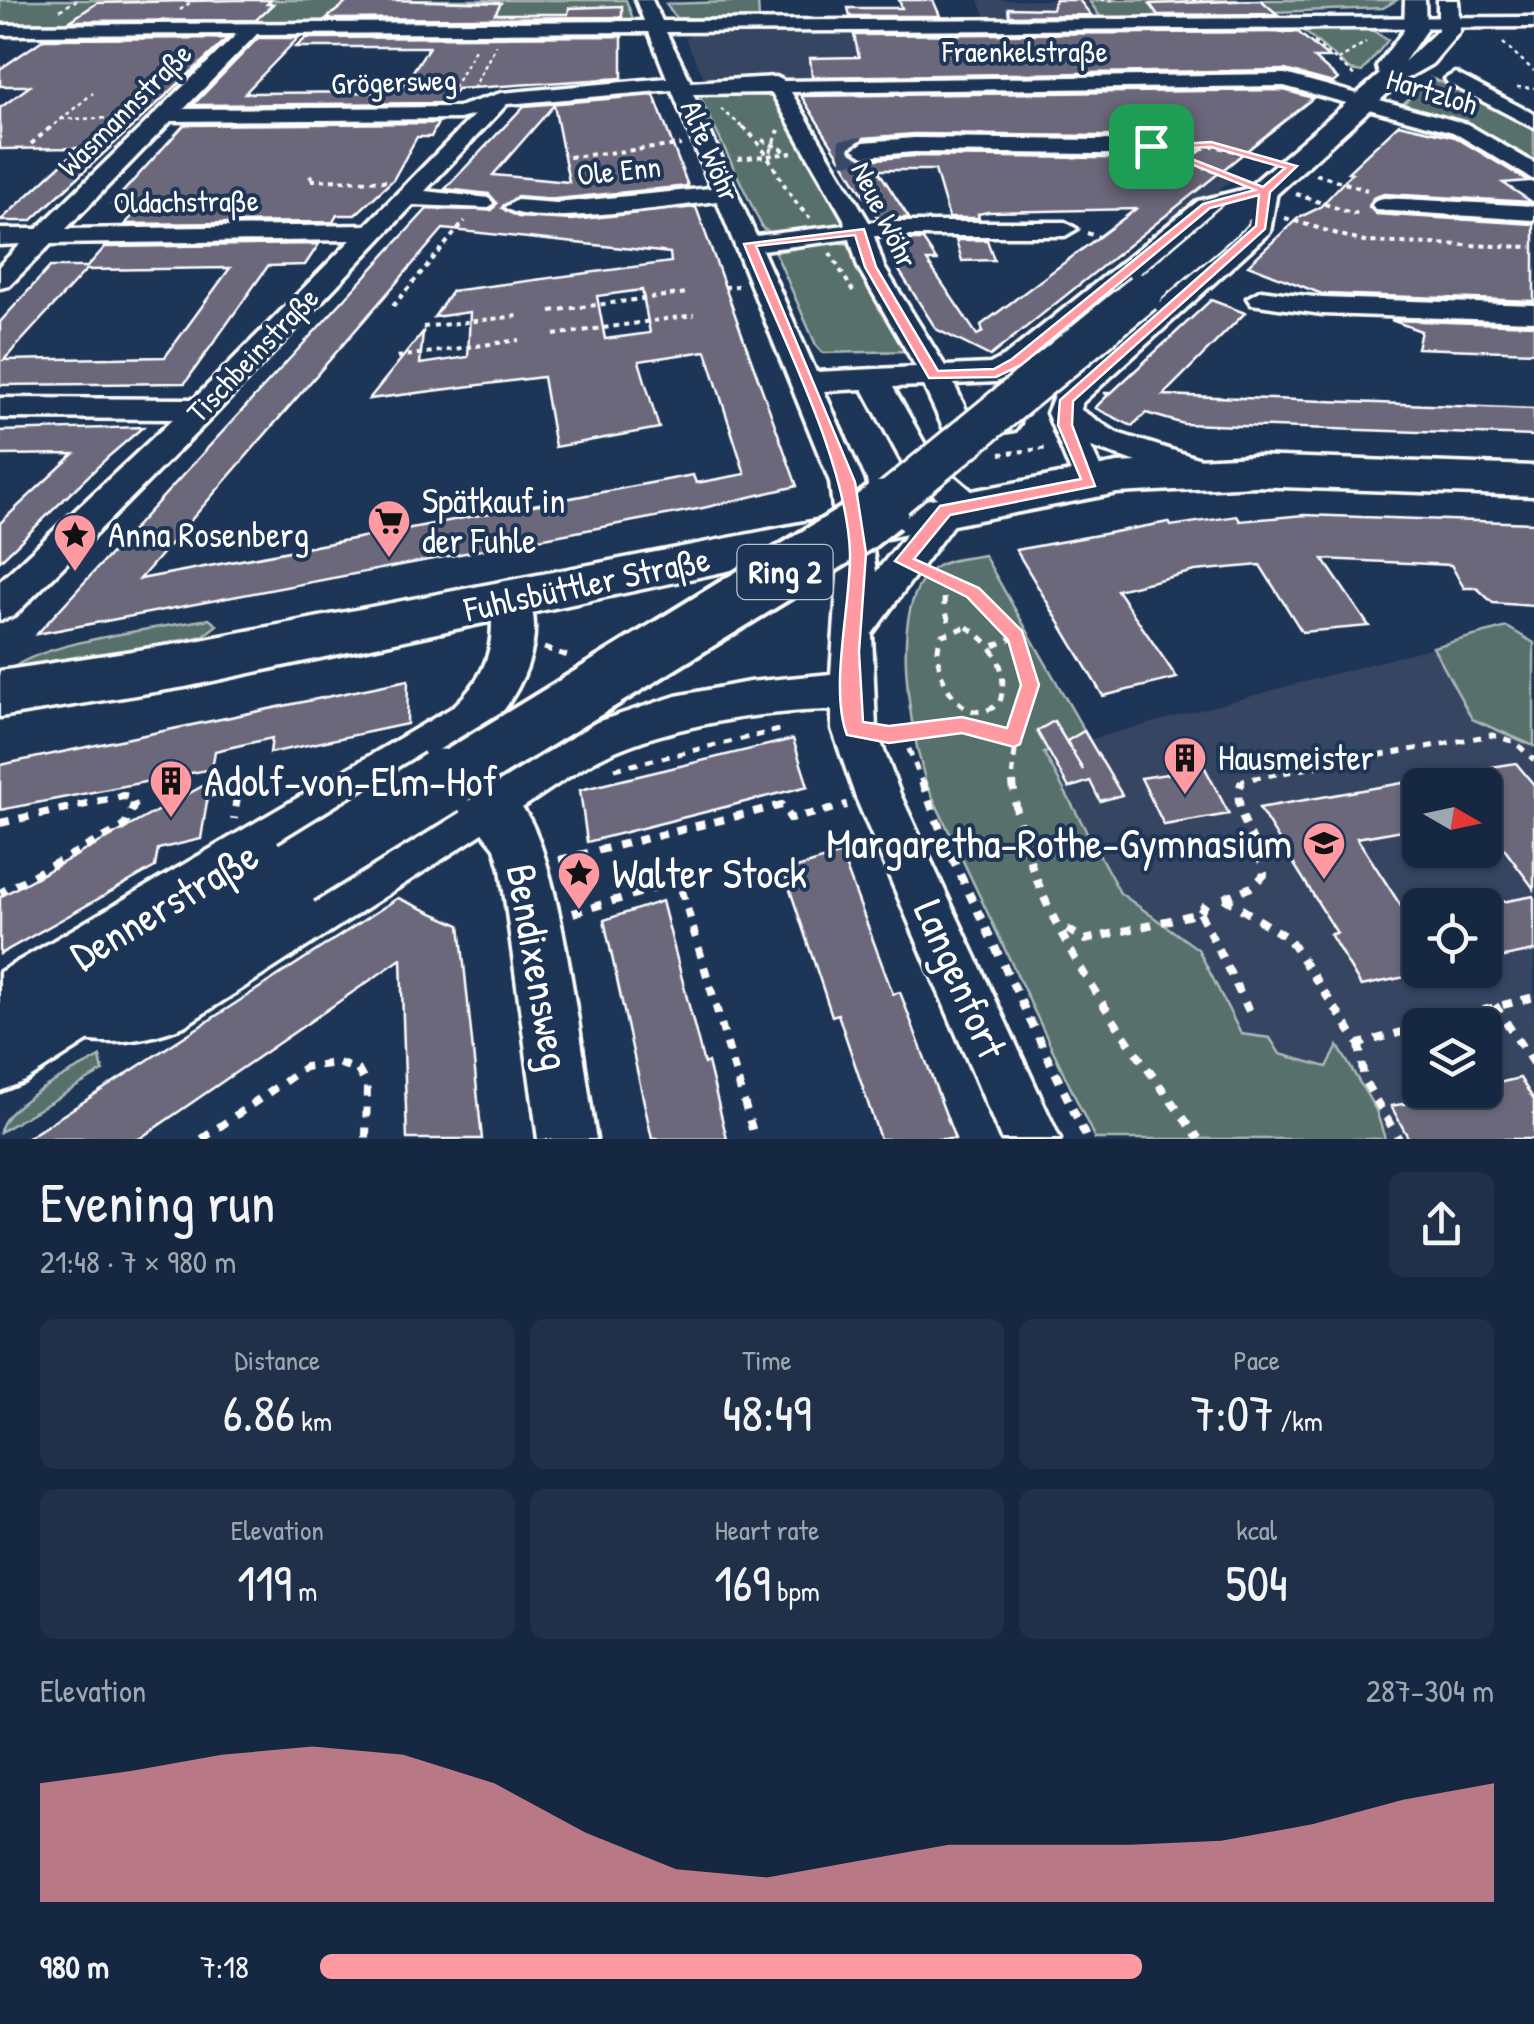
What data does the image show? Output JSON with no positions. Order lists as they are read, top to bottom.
{
  "streets": {
    "main road": ["Ring 2", "Fuhlsbüttler Straße", "Dennerstraße"],
    "street": [
      "Fraenkelstraße",
      "Grögersweg",
      "Hartzloh",
      "Wasmannstraße",
      "Alte Wöhr",
      "Ole Enn",
      "Oldachstraße",
      "Neue Wöhr",
      "Tischbeinstraße",
      "Bendixensweg",
      "Langenfort"
    ]
  },
  "crossings": [
    ["Fraenkelstraße", "Grögersweg"],
    ["Fraenkelstraße", "Hartzloh"],
    ["Fraenkelstraße", "Alte Wöhr"],
    ["Fraenkelstraße", "Neue Wöhr"],
    ["Fraenkelstraße", "Ring 2"],
    ["Grögersweg", "Wasmannstraße"],
    ["Grögersweg", "Alte Wöhr"],
    ["Grögersweg", "Tischbeinstraße"],
    ["Hartzloh", "Ring 2"],
    ["Wasmannstraße", "Oldachstraße"],
    ["Alte Wöhr", "Ole Enn"],
    ["Alte Wöhr", "Fuhlsbüttler Straße"],
    ["Alte Wöhr", "Langenfort"],
    ["Oldachstraße", "Tischbeinstraße"],
    ["Ring 2", "Dennerstraße"],
    ["Fuhlsbüttler Straße", "Dennerstraße"],
    ["Fuhlsbüttler Straße", "Langenfort"],
    ["Dennerstraße", "Bendixensweg"]
  ],
  "places": {
    "supermarket": ["Spätkauf in der Fuhle"],
    "place": ["Anna Rosenberg", "Walter Stock"],
    "building": ["Hausmeister", "Adolf-von-Elm-Hof"],
    "school or university": ["Margaretha-Rothe-Gymnasium"]
  },
  "north": "right",
  "page": {
    "heading": ["Evening run", "21:48 · 7 × 980 m"],
    "stats": [
      ["Distance", "6.86 km"],
      ["Time", "48:49"],
      ["Pace", "7:07 /km"],
      ["Elevation", "119 m"],
      ["Heart rate", "169 bpm"],
      ["kcal", "504"]
    ],
    "chart": ["Elevation", "287–304 m"],
    "list": [
      {
        "name": "980 m",
        "note": "7:18"
      }
    ]
  }
}
